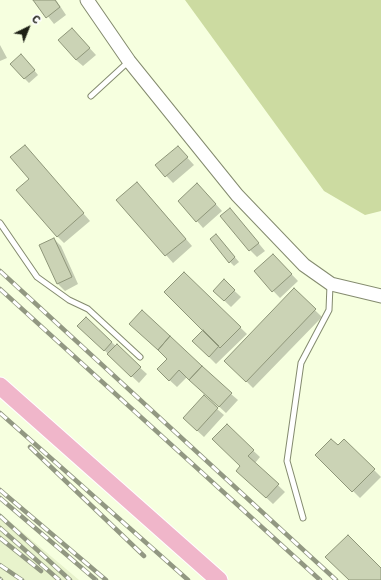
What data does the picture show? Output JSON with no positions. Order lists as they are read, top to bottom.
{
  "north": "top right"
}
